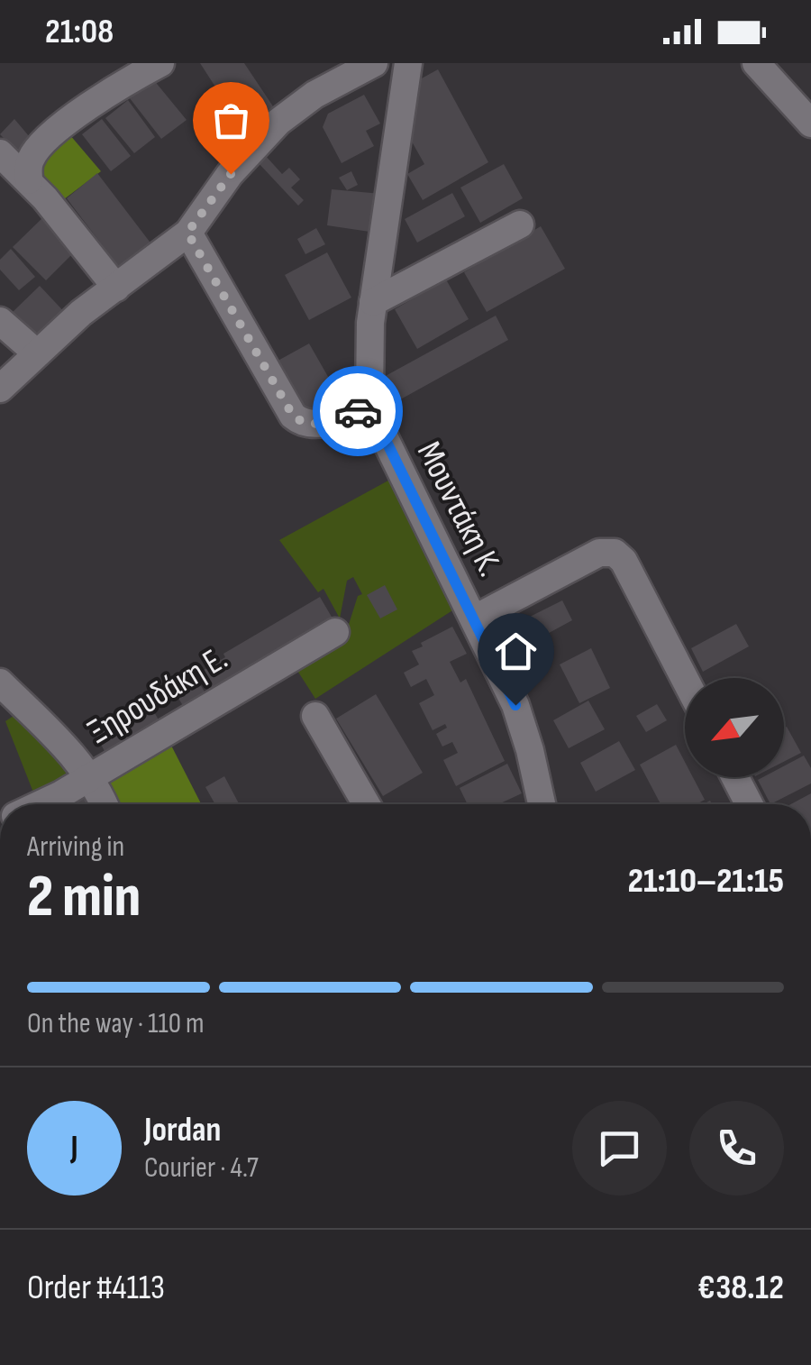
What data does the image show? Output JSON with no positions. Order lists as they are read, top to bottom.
{
  "streets": {
    "street": ["Μουντάκη Κ.", "Ξηρουδάκη Ε."]
  },
  "north": "bottom left",
  "page": {
    "status": "21:08",
    "heading": ["2 min", "Arriving in", "21:10–21:15"],
    "panel": [
      "Jordan",
      "Courier · 4.7",
      "Order #4113",
      "€38.12"
    ],
    "bar": "On the way · 110 m",
    "round": "J"
  }
}
